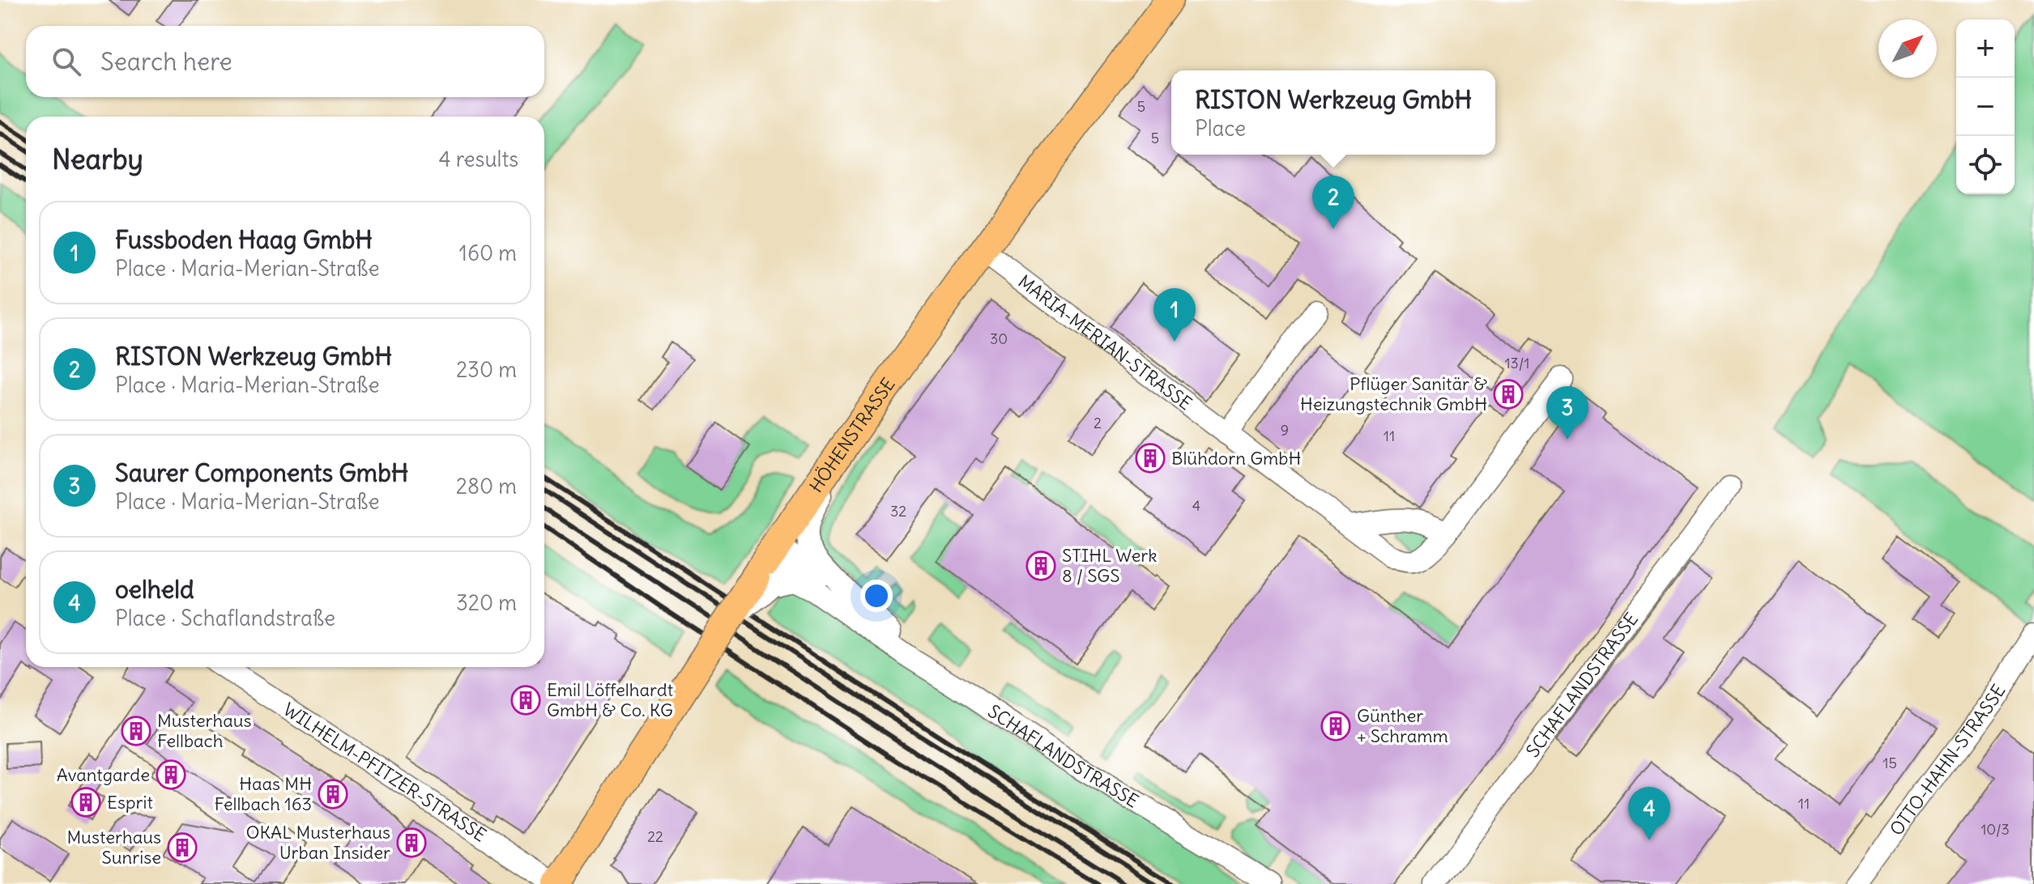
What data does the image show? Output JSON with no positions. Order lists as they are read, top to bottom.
{
  "streets": {
    "main road": ["HÖHENSTRASSE"],
    "street": [
      "MARIA-MERIAN-STRASSE",
      "SCHAFLANDSTRASSE",
      "OTTO-HAHN-STRASSE",
      "WILHELM-PFITZER-STRASSE"
    ]
  },
  "crossings": [
    ["MARIA-MERIAN-STRASSE", "HÖHENSTRASSE"],
    ["HÖHENSTRASSE", "SCHAFLANDSTRASSE"],
    ["HÖHENSTRASSE", "WILHELM-PFITZER-STRASSE"]
  ],
  "places": {
    "building": [
      "Pflüger Sanitär & Heizungstechnik GmbH",
      "Blühdorn GmbH",
      "STIHL Werk 8 / SGS",
      "Emil Löffelhardt GmbH & Co. KG",
      "Günther + Schramm",
      "Musterhaus Fellbach",
      "Avantgarde",
      "Haas MH Fellbach 163",
      "Esprit",
      "OKAL Musterhaus Urban Insider",
      "Musterhaus Sunrise"
    ]
  },
  "house_numbers": [
    "5",
    "5",
    "30",
    "13/1",
    "2",
    "9",
    "11",
    "4",
    "32",
    "15",
    "11",
    "10/3",
    "22"
  ],
  "north": "top right",
  "page": {
    "map_buttons": ["+", "−"],
    "search": "Search here",
    "popup": ["RISTON Werkzeug GmbH", "Place"],
    "heading": ["Nearby", "4 results"],
    "pins": [
      "2",
      "1",
      "3",
      "4"
    ],
    "list": [
      {
        "mark": "1",
        "name": "Fussboden Haag GmbH",
        "note": "Place · Maria-Merian-Straße",
        "value": "160 m"
      },
      {
        "mark": "2",
        "name": "RISTON Werkzeug GmbH",
        "note": "Place · Maria-Merian-Straße",
        "value": "230 m"
      },
      {
        "mark": "3",
        "name": "Saurer Components GmbH",
        "note": "Place · Maria-Merian-Straße",
        "value": "280 m"
      },
      {
        "mark": "4",
        "name": "oelheld",
        "note": "Place · Schaflandstraße",
        "value": "320 m"
      }
    ]
  }
}
